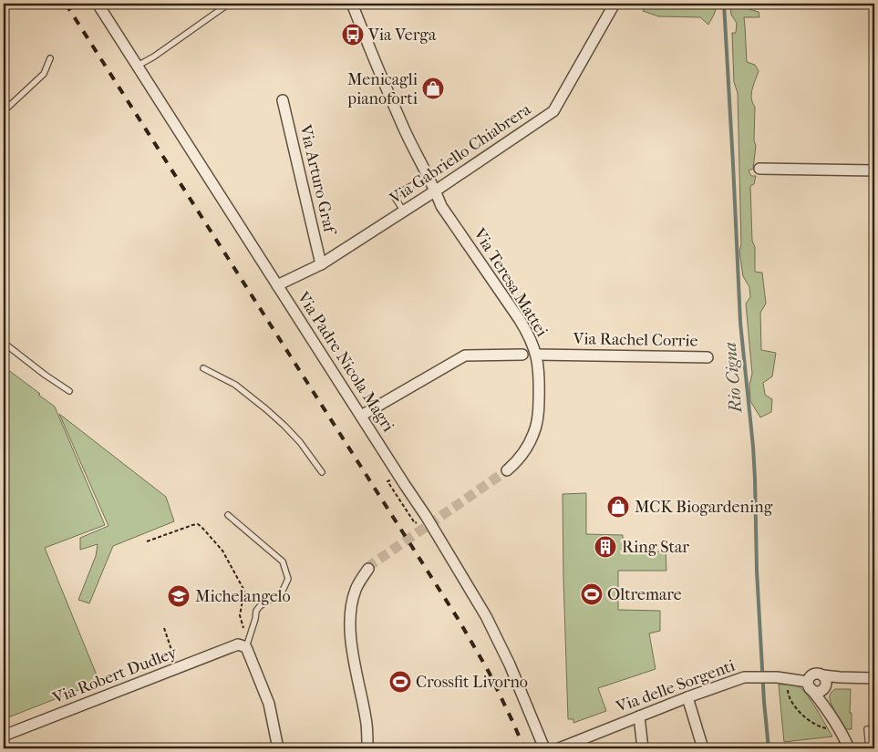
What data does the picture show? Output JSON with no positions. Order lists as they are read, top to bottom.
{
  "streets": {
    "street": [
      "Via Gabriello Chiabrera",
      "Via Arturo Graf",
      "Via Teresa Mattei",
      "Via Rachel Corrie",
      "Via Padre Nicola Magri",
      "Via Robert Dudley",
      "Via delle Sorgenti"
    ]
  },
  "crossings": [
    ["Via Gabriello Chiabrera", "Via Arturo Graf"],
    ["Via Gabriello Chiabrera", "Via Teresa Mattei"],
    ["Via Gabriello Chiabrera", "Via Padre Nicola Magri"],
    ["Via Teresa Mattei", "Via Rachel Corrie"]
  ],
  "water": ["Rio Cigna"],
  "places": {
    "bus stop": ["Via Verga"],
    "shop": ["Menicagli pianoforti", "MCK Biogardening"],
    "building": ["Ring Star"],
    "sports": ["Oltremare", "Crossfit Livorno"],
    "school or university": ["Michelangelo"]
  }
}
